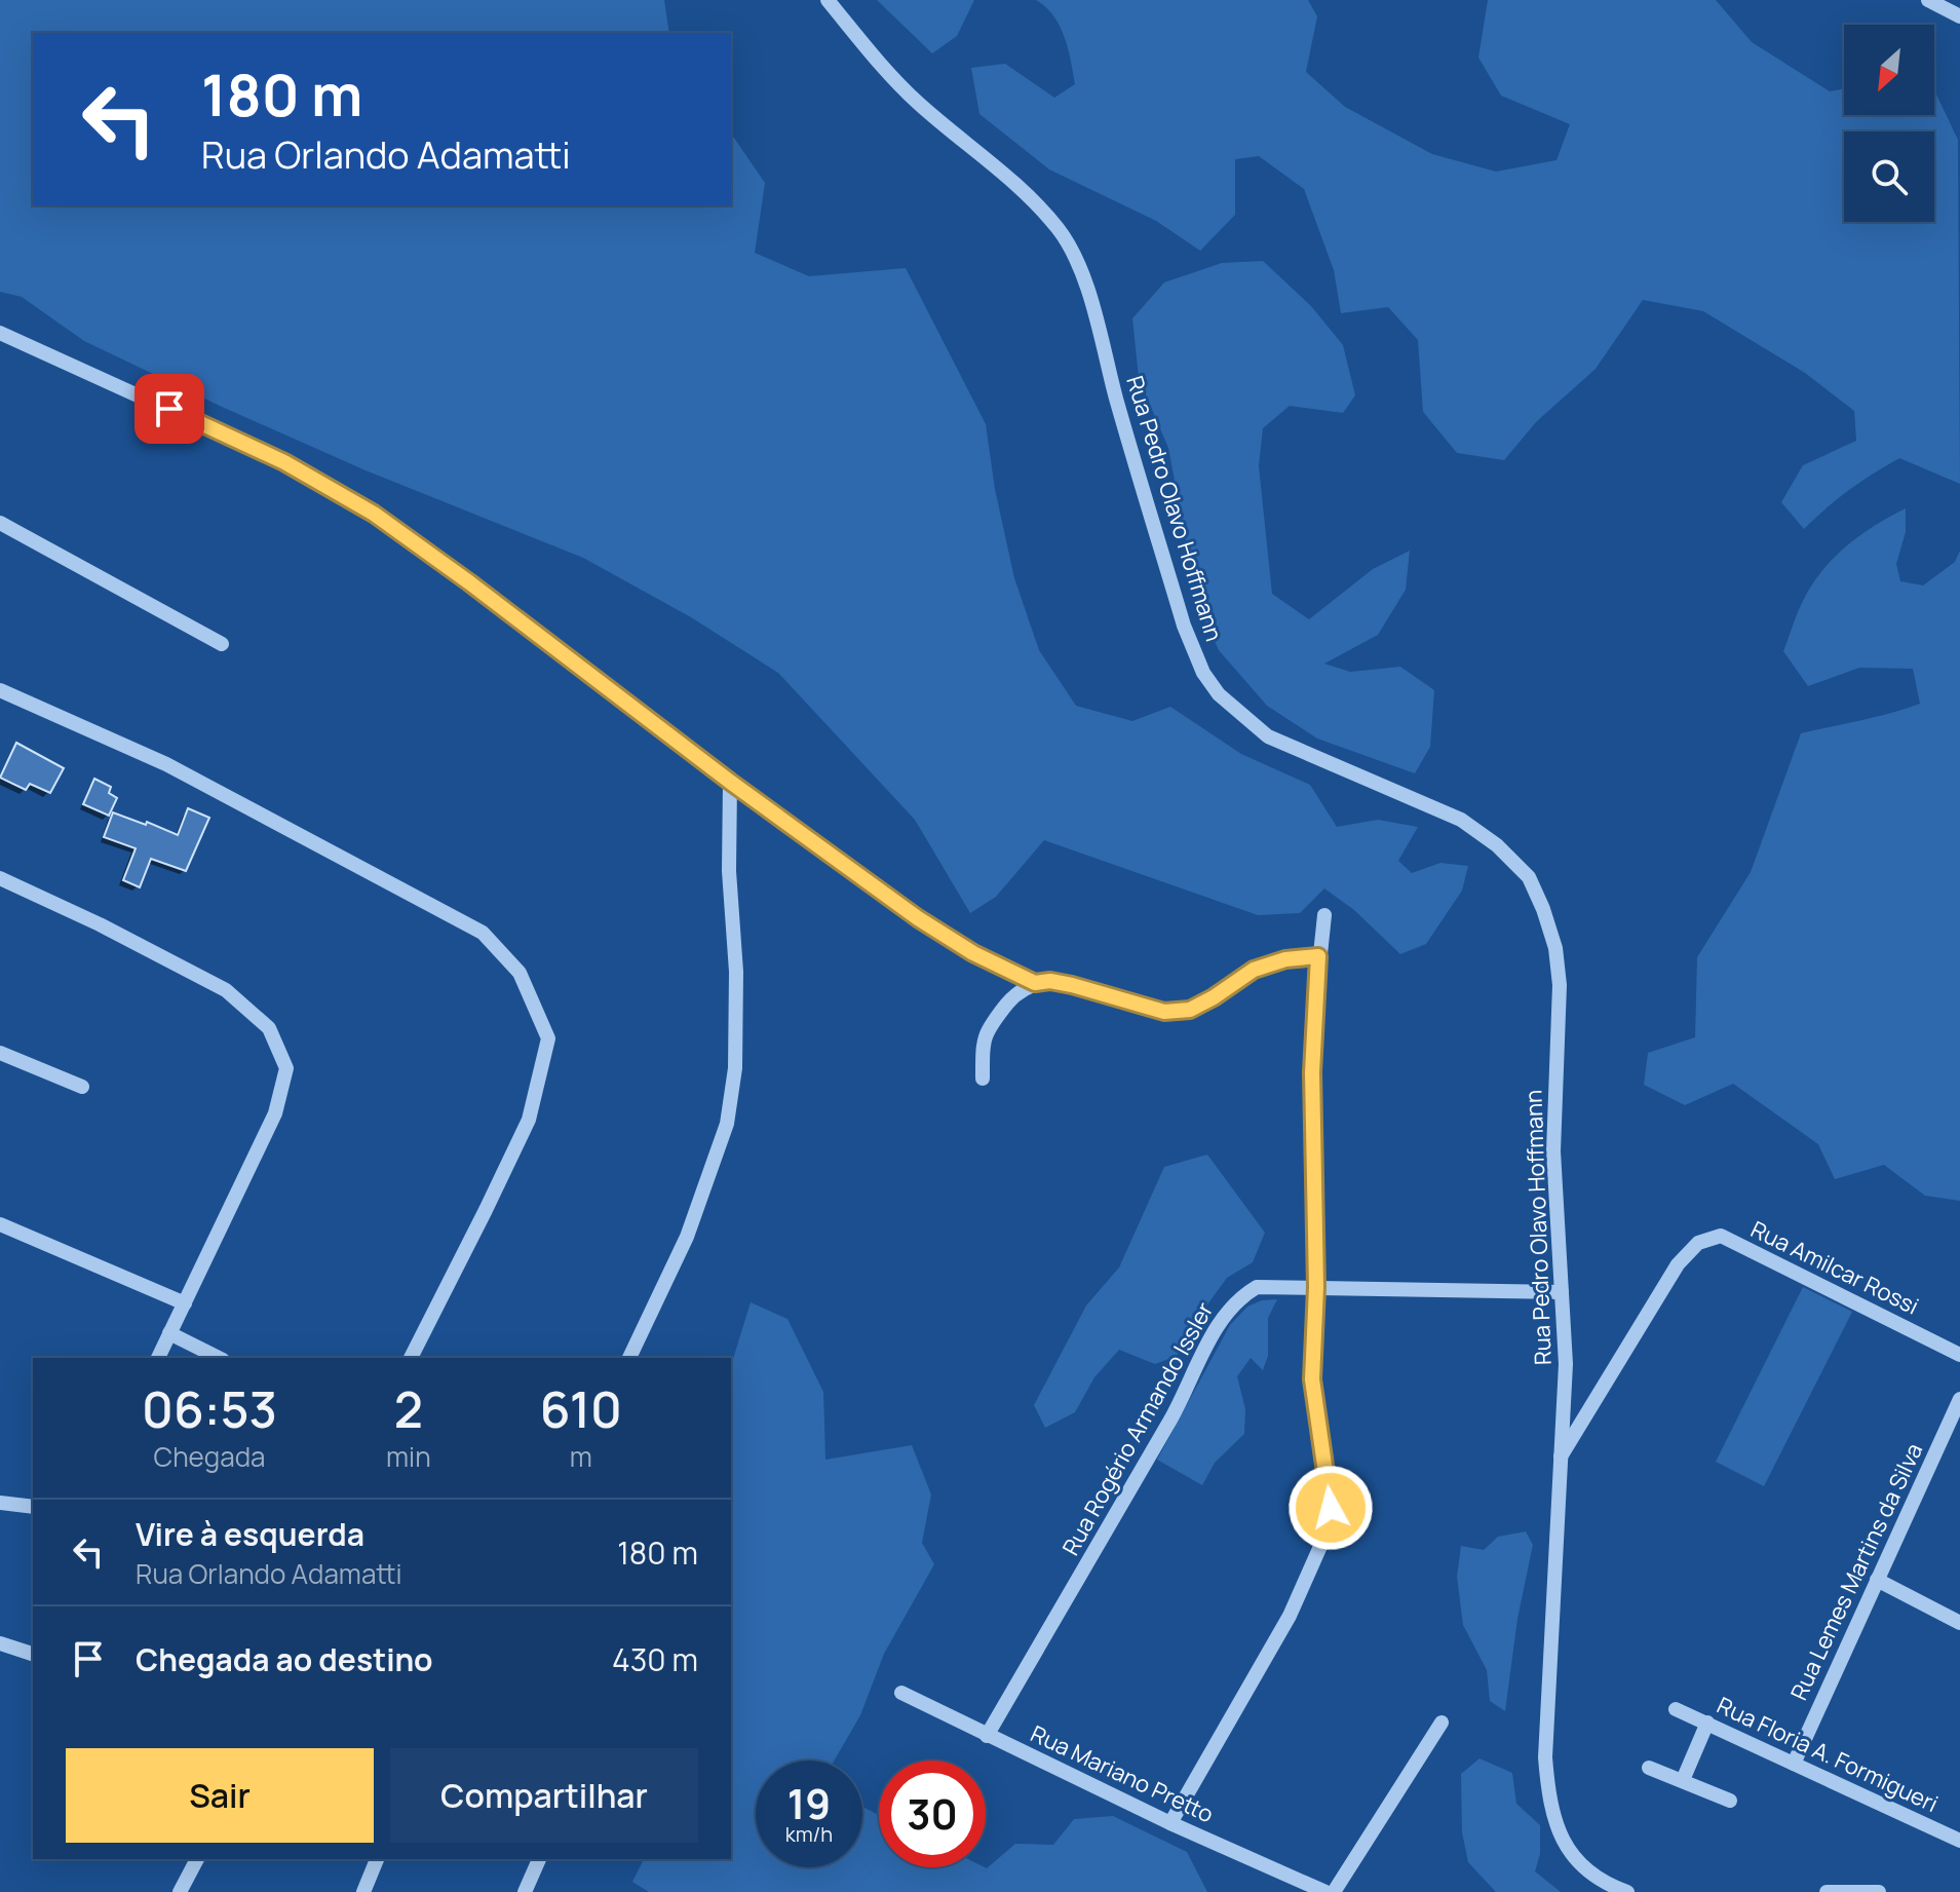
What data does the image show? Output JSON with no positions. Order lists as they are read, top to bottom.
{
  "streets": {
    "street": [
      "Rua Pedro Olavo Hoffmann",
      "Rua Amilcar Rossi",
      "Rua Rogério Armando Issler",
      "Rua Lemes Martins da Silva",
      "Rua Floria A. Formigueri",
      "Rua Mariano Pretto"
    ]
  },
  "crossings": [
    ["Rua Pedro Olavo Hoffmann", "Rua Amilcar Rossi"],
    ["Rua Pedro Olavo Hoffmann", "Rua Rogério Armando Issler"],
    ["Rua Rogério Armando Issler", "Rua Mariano Pretto"],
    ["Rua Lemes Martins da Silva", "Rua Floria A. Formigueri"]
  ],
  "north": "bottom left",
  "page": {
    "turn": ["180 m", "Rua Orlando Adamatti"],
    "eta": [
      "06:53",
      "Chegada",
      "2",
      "min",
      "610",
      "m"
    ],
    "list": [
      {
        "name": "Vire à esquerda",
        "note": "Rua Orlando Adamatti",
        "value": "180 m"
      },
      {
        "name": "Chegada ao destino",
        "value": "430 m"
      }
    ],
    "buttons": ["Sair", "Compartilhar"],
    "speed": "19 km/h",
    "limit": "30"
  }
}
